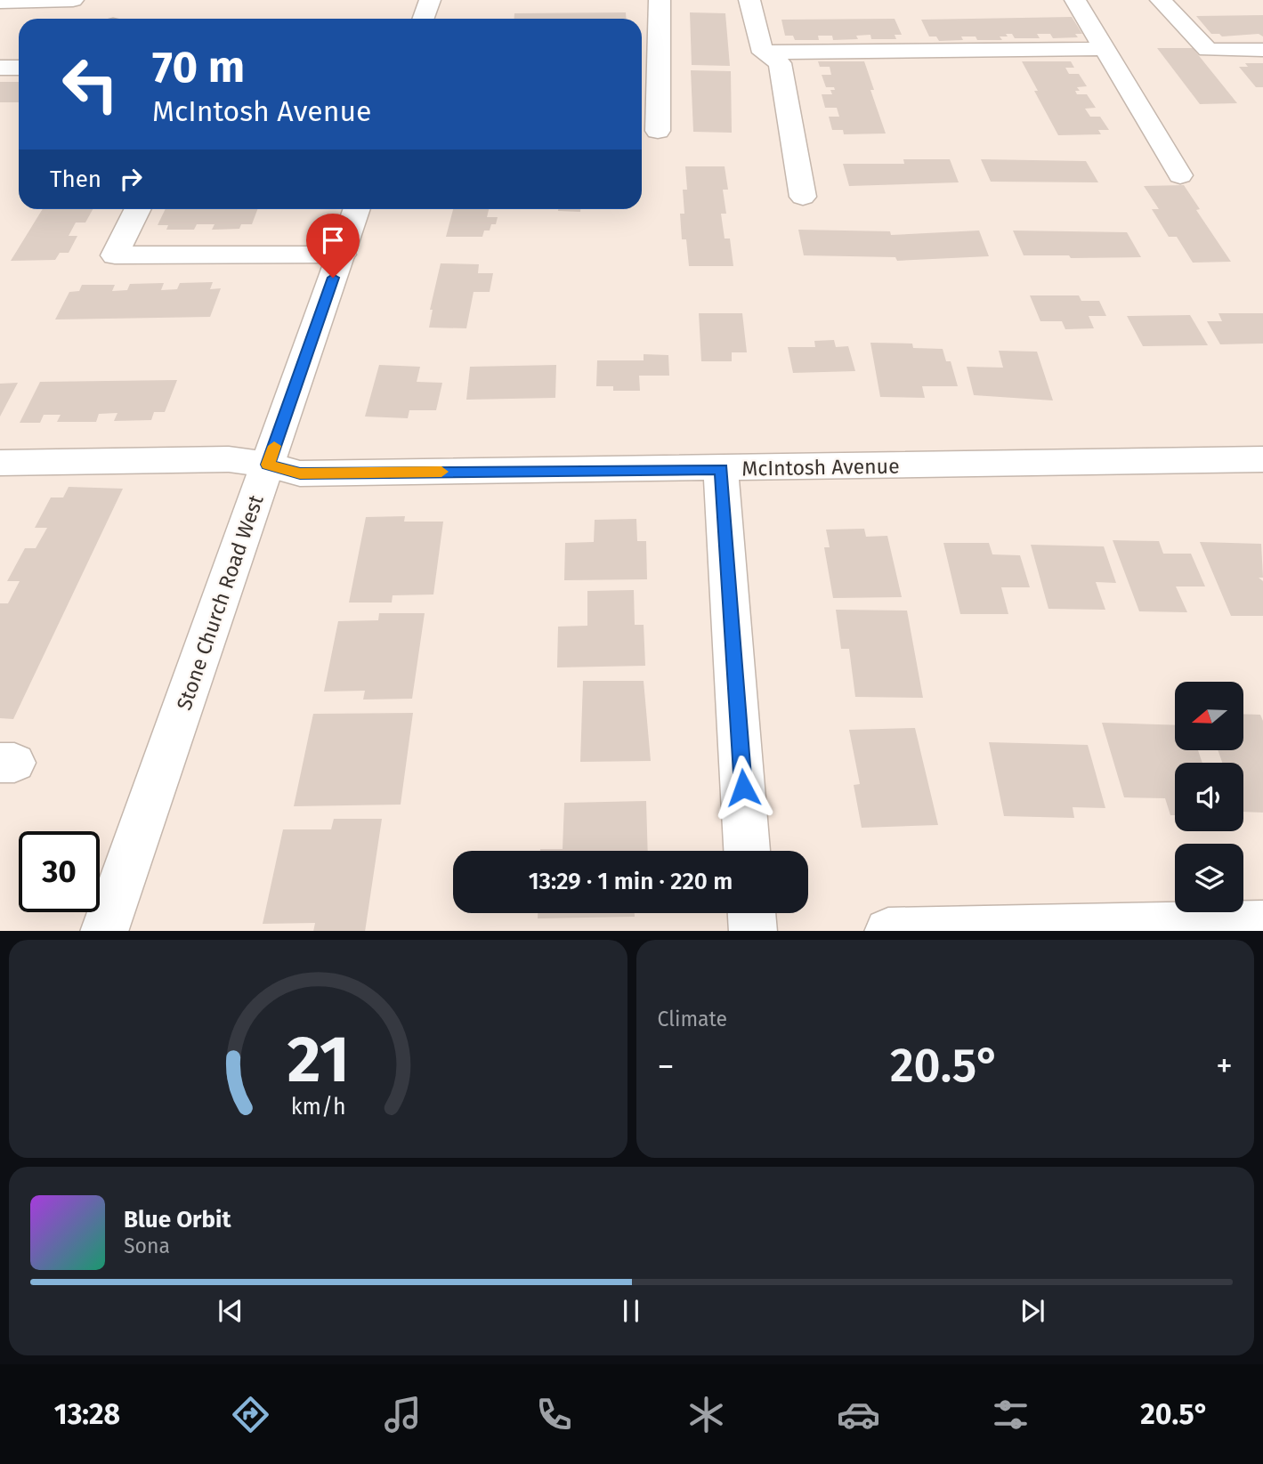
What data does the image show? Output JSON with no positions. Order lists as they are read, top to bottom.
{
  "streets": {
    "street": ["McIntosh Avenue", "Stone Church Road West"]
  },
  "crossings": [
    ["McIntosh Avenue", "Stone Church Road West"]
  ],
  "north": "left",
  "page": {
    "turn": ["70 m", "McIntosh Avenue"],
    "then": "Then",
    "limit": "30",
    "trip": "13:29 · 1 min · 220 m",
    "tile": "Climate",
    "heat": ["−", "20.5°", "+"],
    "song": ["Blue Orbit", "Sona"],
    "tabs": ["13:28", "20.5°"],
    "gauge": ["21", "km/h"]
  }
}
